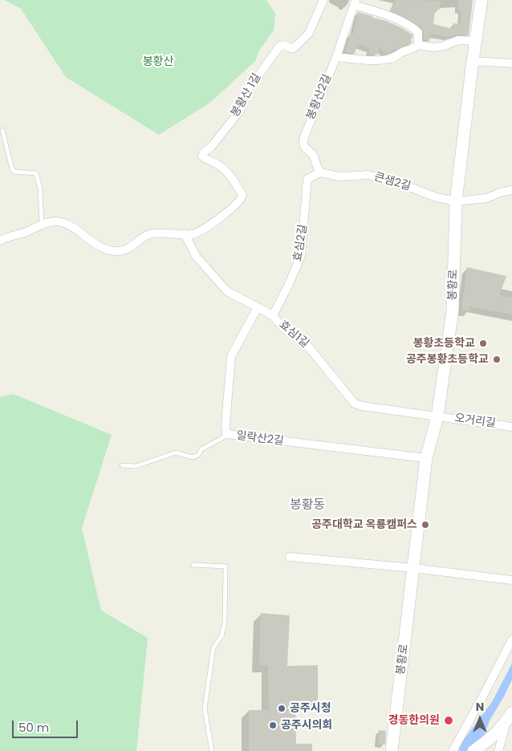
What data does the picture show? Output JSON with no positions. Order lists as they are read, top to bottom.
{
  "streets": {
    "main road": ["봉황로"],
    "street": [
      "봉황산 1길",
      "봉황산2길",
      "큰샘2길",
      "효심2길",
      "효심1길",
      "오거리길",
      "일락산2길"
    ]
  },
  "crossings": [
    ["봉황산 1길", "효심1길"],
    ["봉황산2길", "큰샘2길"],
    ["봉황산2길", "효심2길"],
    ["큰샘2길", "효심2길"],
    ["큰샘2길", "봉황로"],
    ["효심2길", "효심1길"],
    ["봉황로", "효심1길"],
    ["봉황로", "오거리길"],
    ["봉황로", "일락산2길"],
    ["효심1길", "오거리길"],
    ["효심1길", "일락산2길"]
  ],
  "districts": ["봉황동"],
  "parks": ["봉황산"],
  "places": [
    "봉황초등학교",
    "공주봉황초등학교",
    "공주대학교 옥룡캠퍼스",
    "공주시청",
    "경동한의원",
    "공주시의회"
  ],
  "scale_bar": "50 m",
  "north": "top"
}
